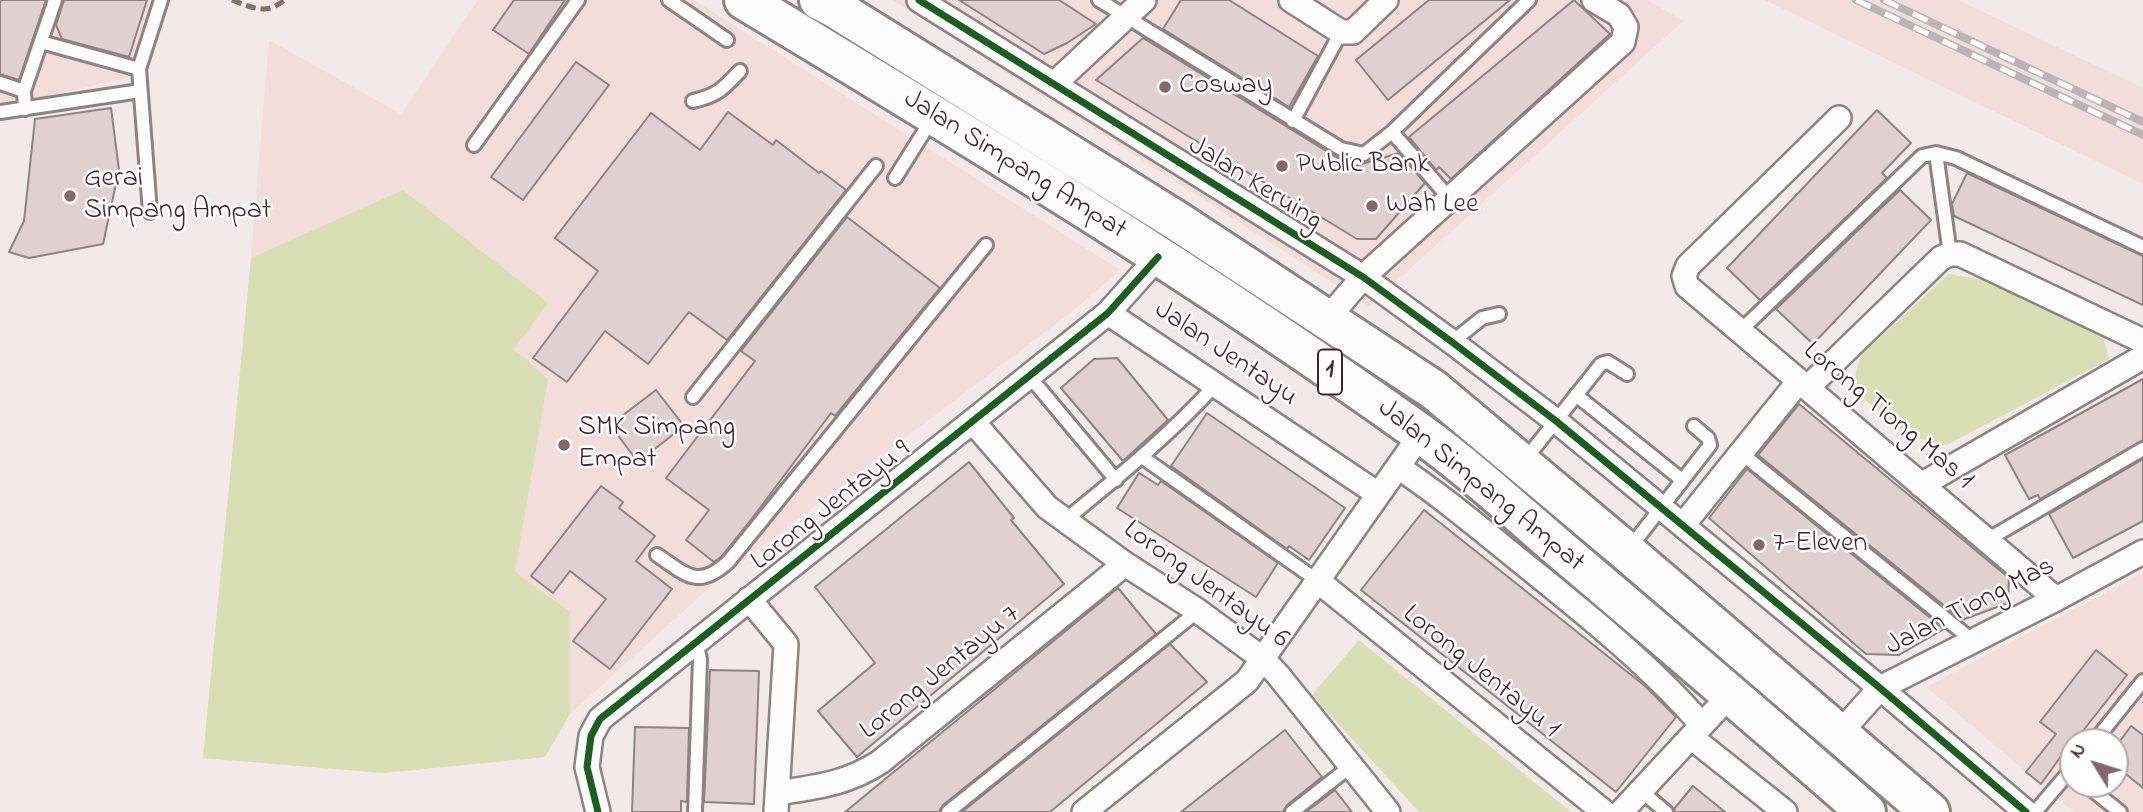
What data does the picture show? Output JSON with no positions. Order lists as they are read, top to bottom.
{
  "streets": {
    "highway": ["Jalan Simpang Ampat", "1"],
    "street": [
      "Jalan Keruing",
      "Jalan Jentayu",
      "Lorong Tiong Mas 1",
      "Lorong Jentayu 9",
      "Lorong Jentayu 6",
      "Jalan Tiong Mas",
      "Lorong Jentayu 1",
      "Lorong Jentayu 7"
    ]
  },
  "crossings": [
    ["Jalan Simpang Ampat", "Lorong Jentayu 9"],
    ["Jalan Simpang Ampat", "Jalan Tiong Mas"],
    ["Jalan Keruing", "Jalan Tiong Mas"],
    ["Jalan Jentayu", "Lorong Jentayu 9"],
    ["Lorong Tiong Mas 1", "Jalan Tiong Mas"],
    ["Lorong Jentayu 9", "Lorong Jentayu 6"],
    ["Lorong Jentayu 6", "Lorong Jentayu 7"]
  ],
  "places": [
    "Cosway",
    "Public Bank",
    "Gerai Simpang Ampat",
    "Wah Lee",
    "SMK Simpang Empat",
    "7-Eleven"
  ],
  "north": "top left"
}
